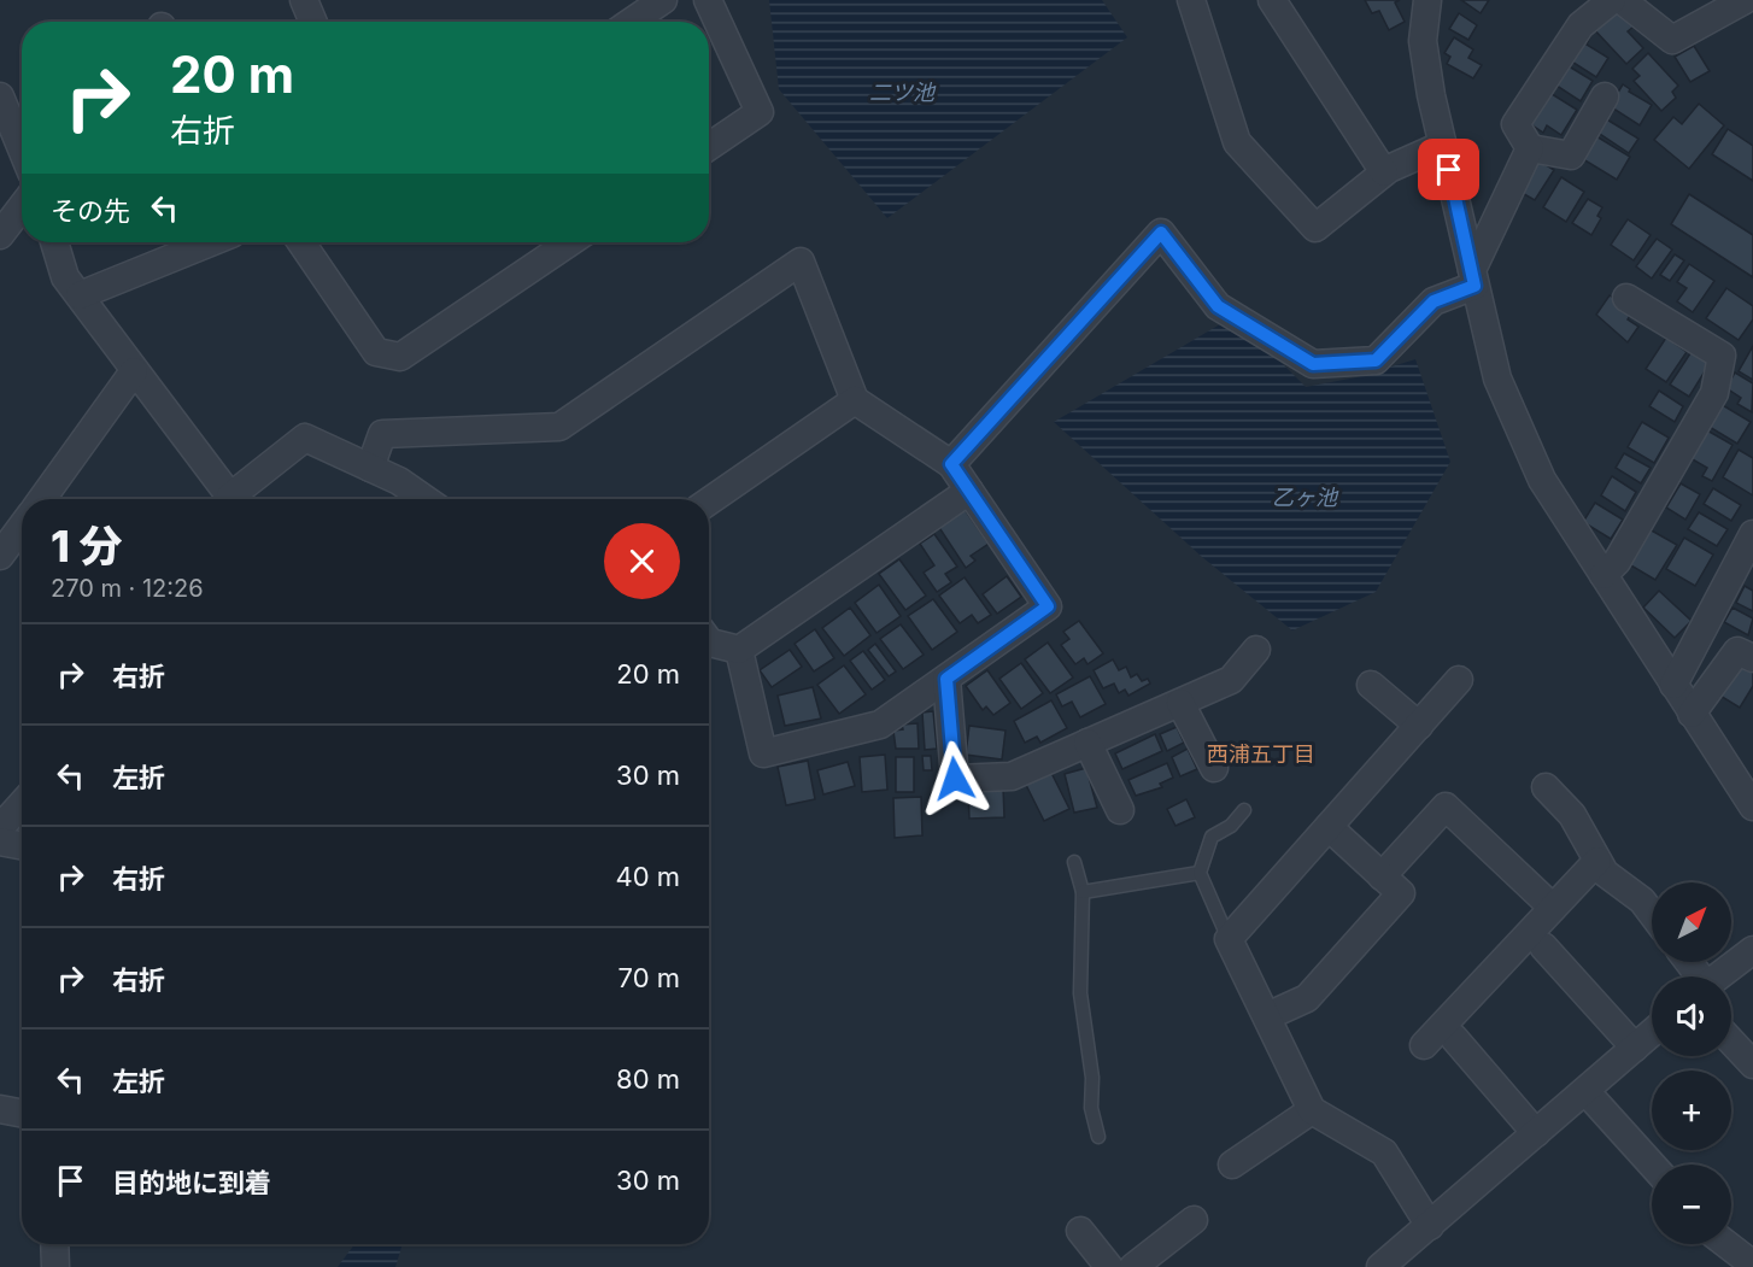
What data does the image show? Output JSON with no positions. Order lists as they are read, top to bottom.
{
  "districts": ["西浦五丁目"],
  "water": ["二ツ池", "乙ヶ池"],
  "north": "top right",
  "page": {
    "turn": ["20 m", "右折"],
    "then": "その先",
    "heading": ["1 分", "270 m · 12:26"],
    "list": [
      {
        "name": "右折",
        "value": "20 m"
      },
      {
        "name": "左折",
        "value": "30 m"
      },
      {
        "name": "右折",
        "value": "40 m"
      },
      {
        "name": "右折",
        "value": "70 m"
      },
      {
        "name": "左折",
        "value": "80 m"
      },
      {
        "name": "目的地に到着",
        "value": "30 m"
      }
    ],
    "map_buttons": ["+", "−"]
  }
}
